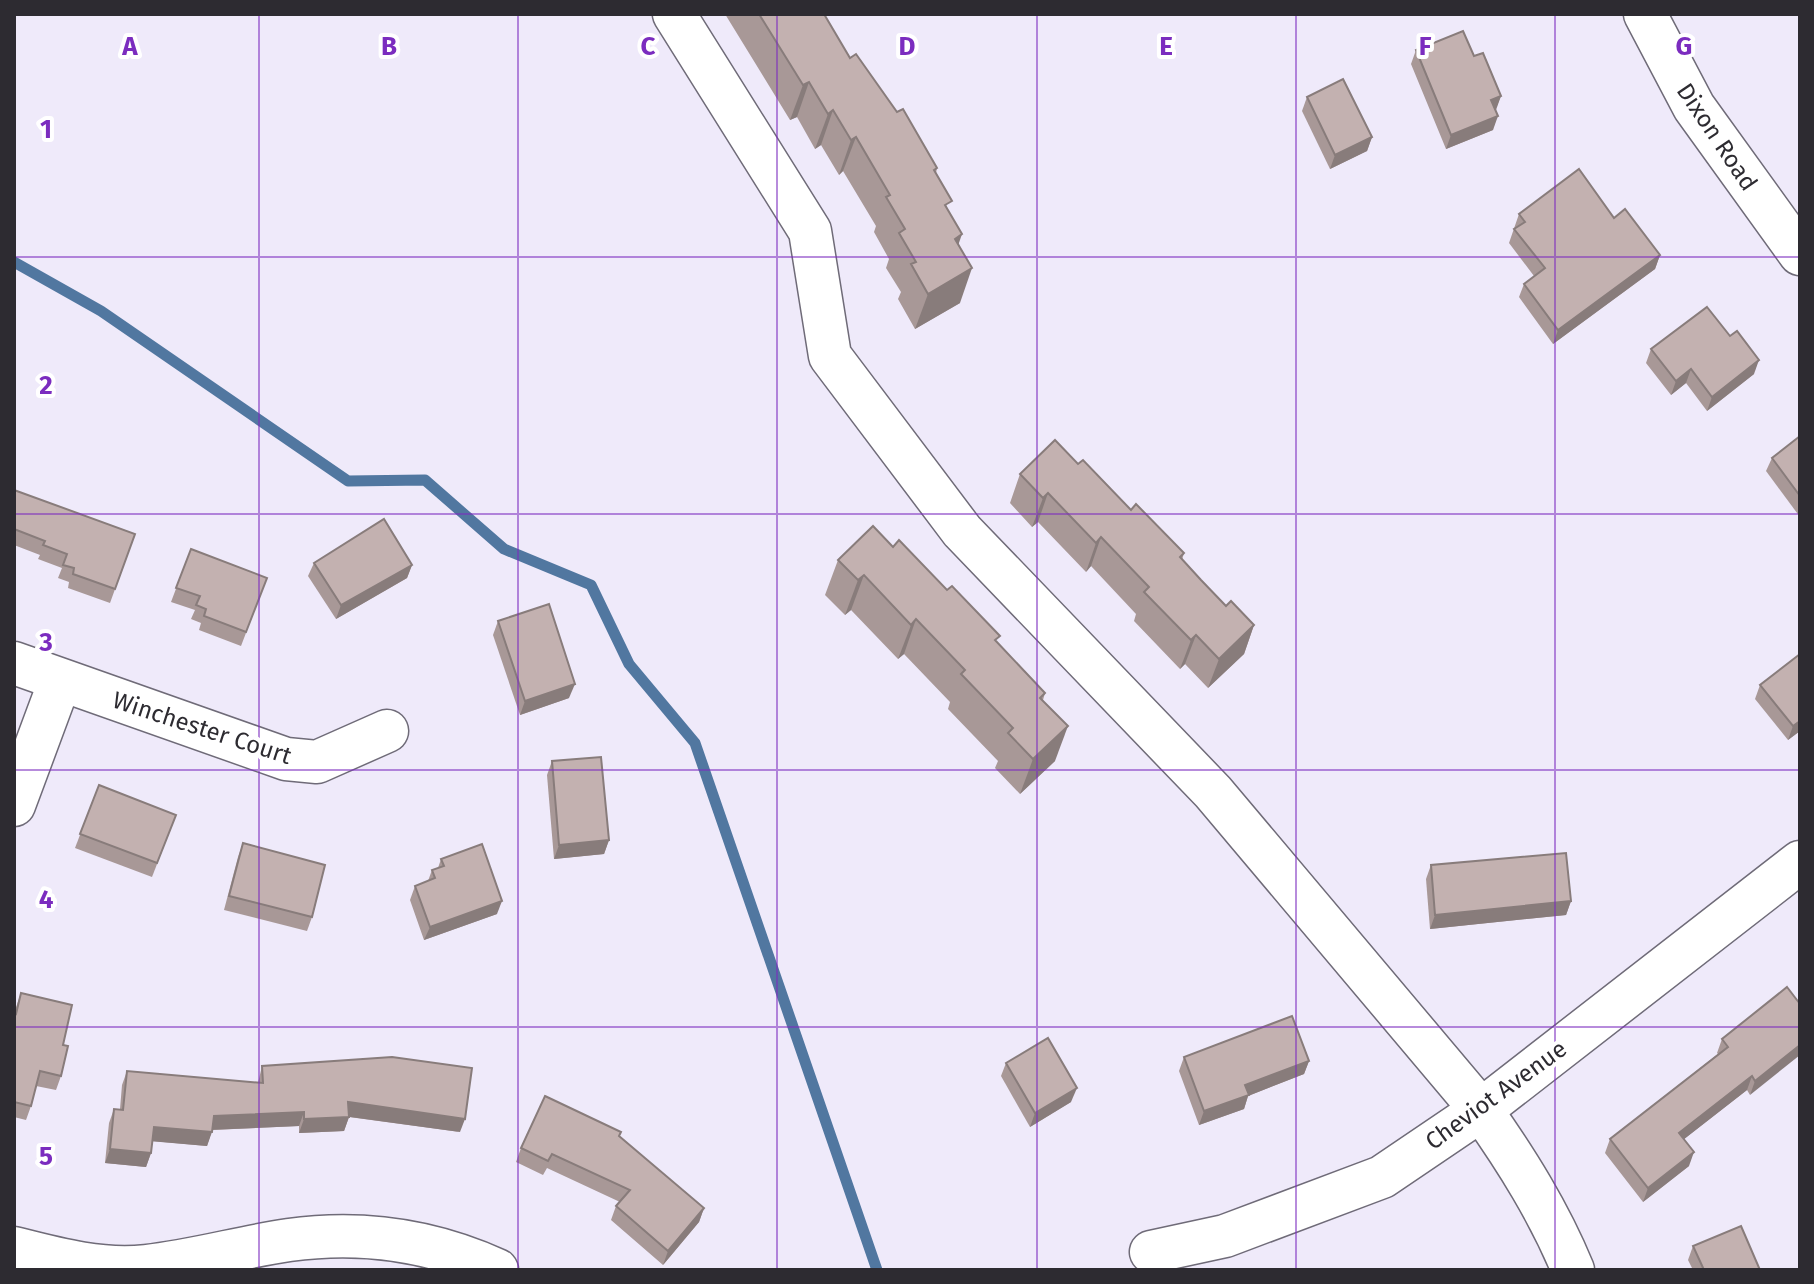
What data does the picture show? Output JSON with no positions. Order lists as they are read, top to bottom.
{
  "streets": {
    "street": ["Dixon Road", "Winchester Court", "Cheviot Avenue"]
  },
  "grid": {
    "columns": [
      "A",
      "B",
      "C",
      "D",
      "E",
      "F",
      "G"
    ],
    "rows": [
      "1",
      "2",
      "3",
      "4",
      "5"
    ]
  }
}
